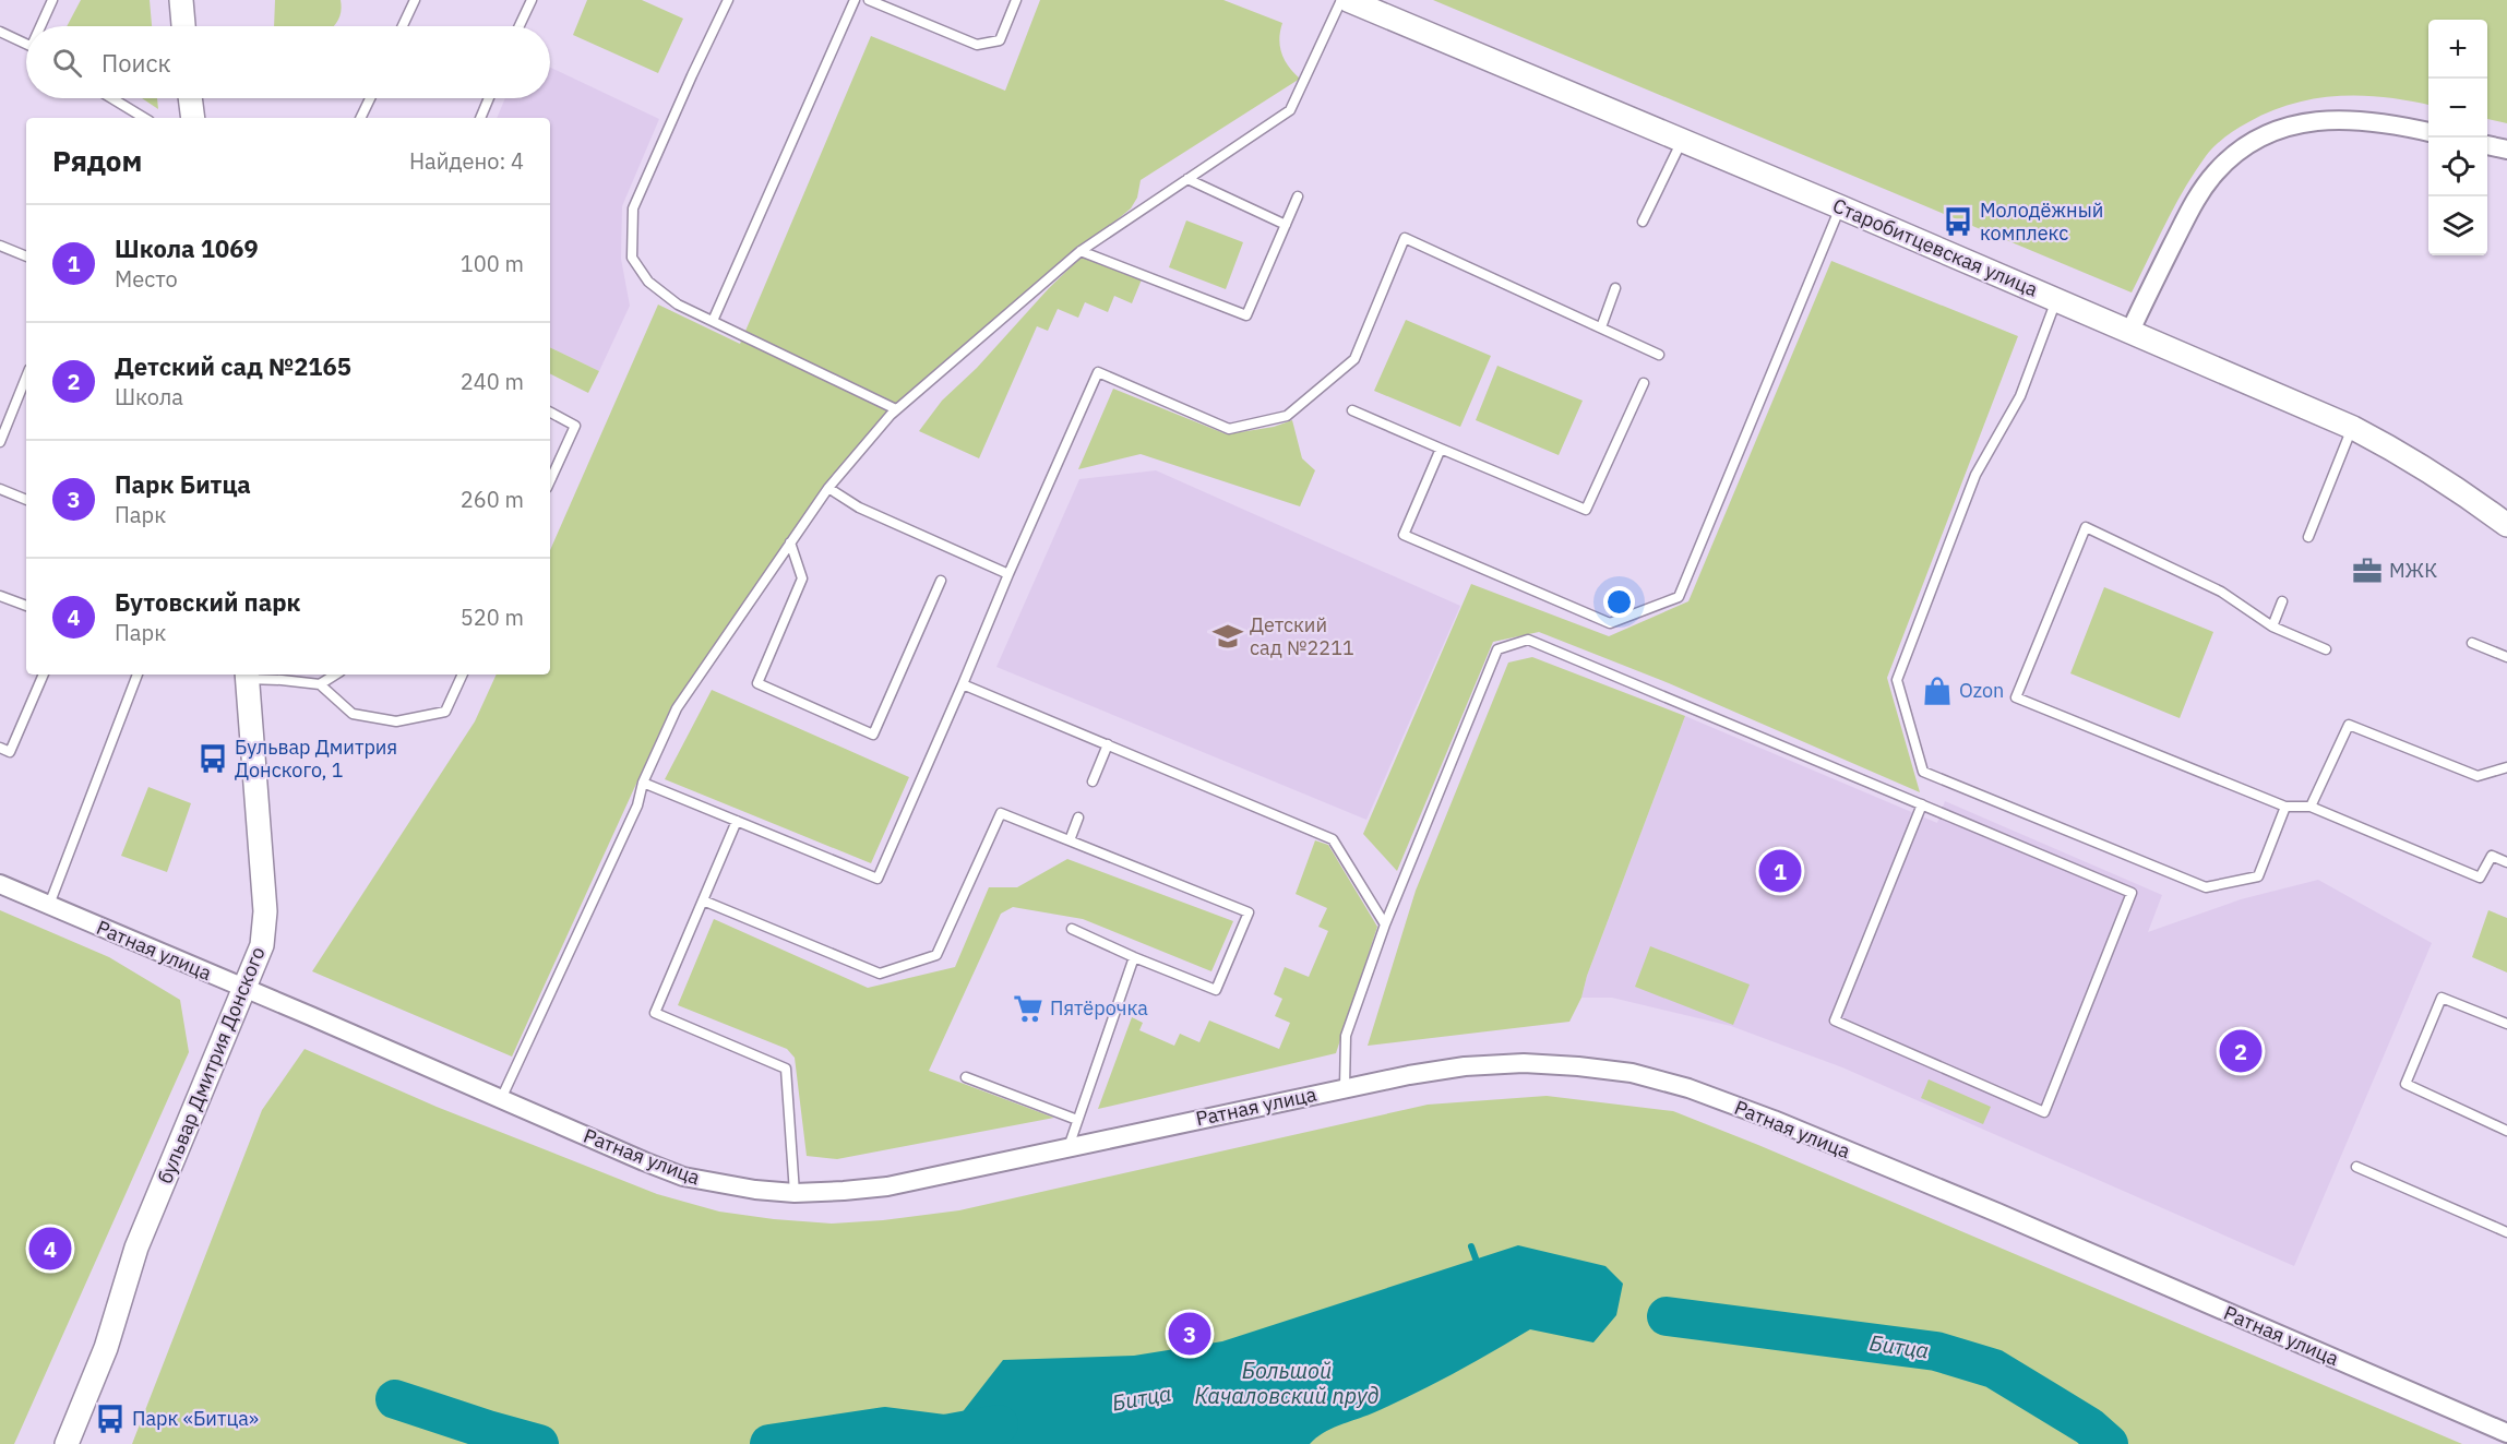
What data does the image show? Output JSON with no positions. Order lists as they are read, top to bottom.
{
  "streets": {
    "street": ["Старобитцевская улица", "Ратная улица", "бульвар Дмитрия Донского"]
  },
  "crossings": [
    ["Ратная улица", "бульвар Дмитрия Донского"]
  ],
  "water": ["Битца", "Большой Качаловский пруд"],
  "places": {
    "bus stop": ["Молодёжный комплекс", "Бульвар Дмитрия Донского, 1", "Парк «Битца»"],
    "office": ["МЖК"],
    "school or university": ["Детский сад №2211"],
    "shop": ["Ozon"],
    "supermarket": ["Пятёрочка"]
  },
  "page": {
    "map_buttons": ["+", "−"],
    "search": "Поиск",
    "heading": ["Рядом", "Найдено: 4"],
    "list": [
      {
        "mark": "1",
        "name": "Школа 1069",
        "note": "Место",
        "value": "100 m"
      },
      {
        "mark": "2",
        "name": "Детский сад №2165",
        "note": "Школа",
        "value": "240 m"
      },
      {
        "mark": "3",
        "name": "Парк Битца",
        "note": "Парк",
        "value": "260 m"
      },
      {
        "mark": "4",
        "name": "Бутовский парк",
        "note": "Парк",
        "value": "520 m"
      }
    ],
    "pins": [
      "1",
      "2",
      "4",
      "3"
    ]
  }
}
